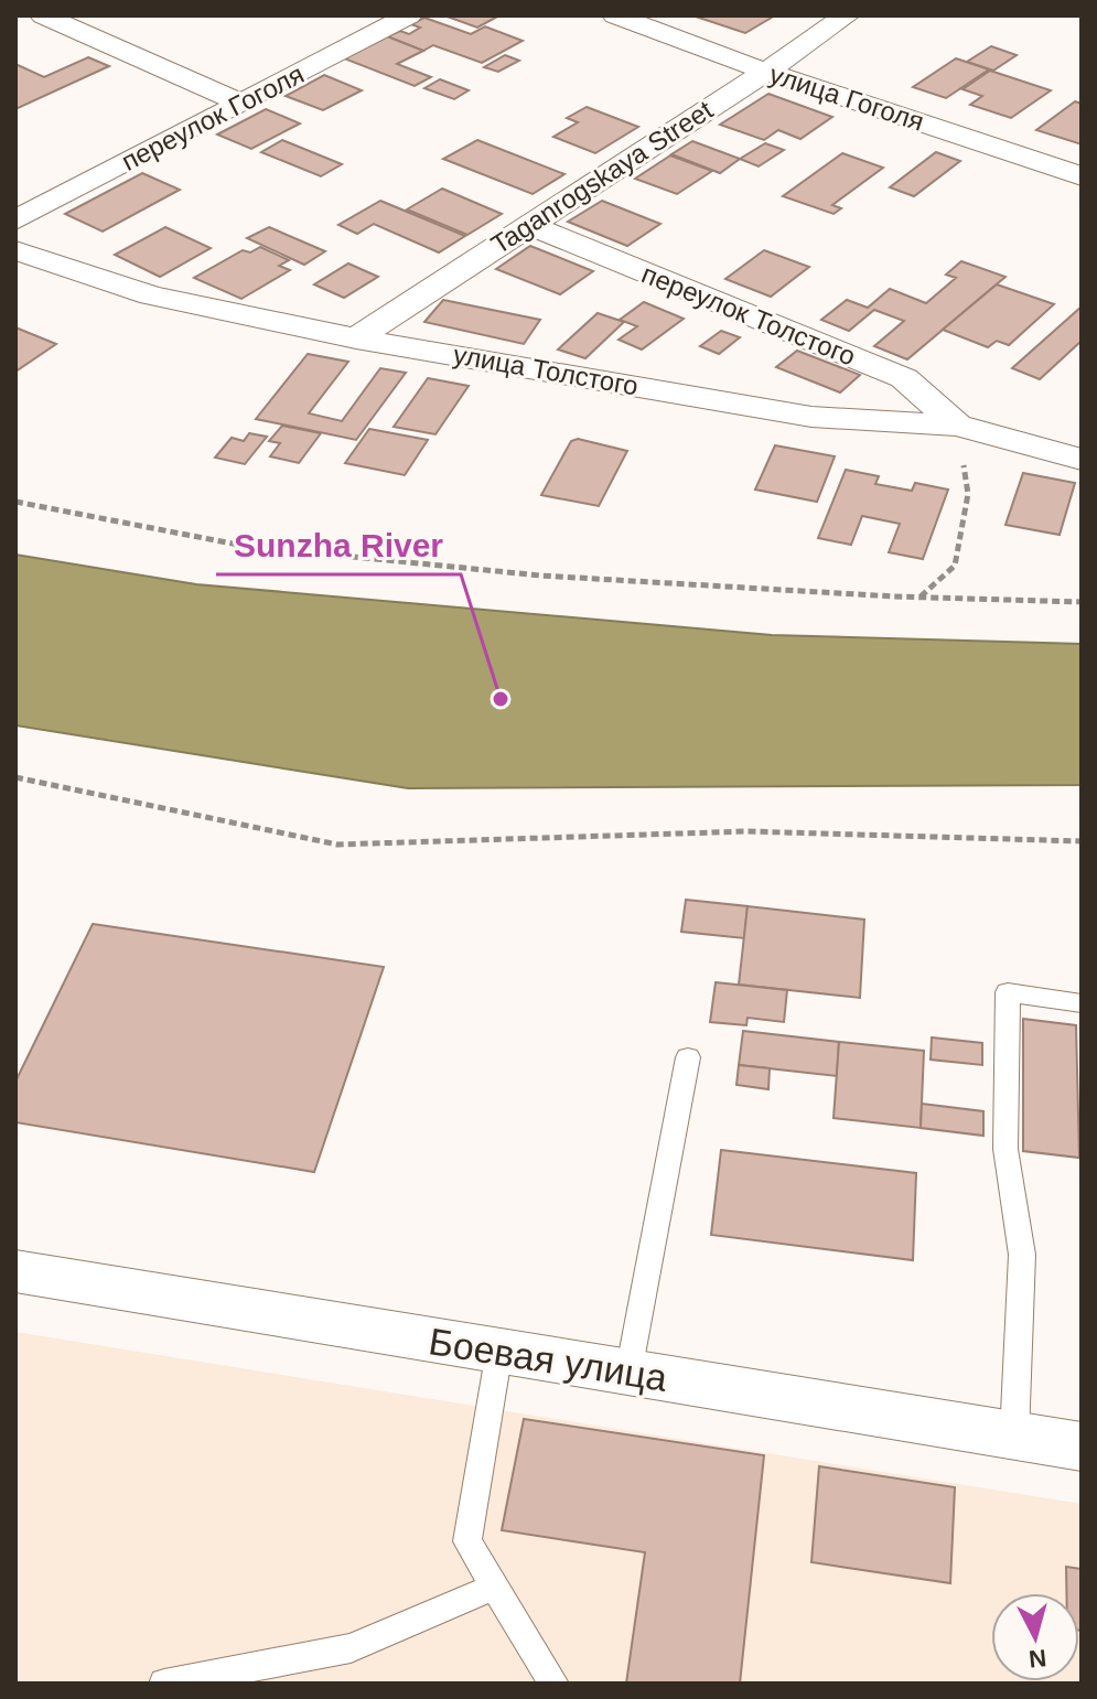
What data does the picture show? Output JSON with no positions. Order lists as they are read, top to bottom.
{
  "streets": {
    "street": [
      "улица Гоголя",
      "переулок Гоголя",
      "Taganrogskaya Street",
      "переулок Толстого",
      "улица Толстого",
      "Боевая улица"
    ]
  },
  "crossings": [
    ["улица Гоголя", "Taganrogskaya Street"],
    ["Taganrogskaya Street", "переулок Толстого"],
    ["Taganrogskaya Street", "улица Толстого"],
    ["переулок Толстого", "улица Толстого"]
  ],
  "places": ["Sunzha River"],
  "north": "bottom"
}
